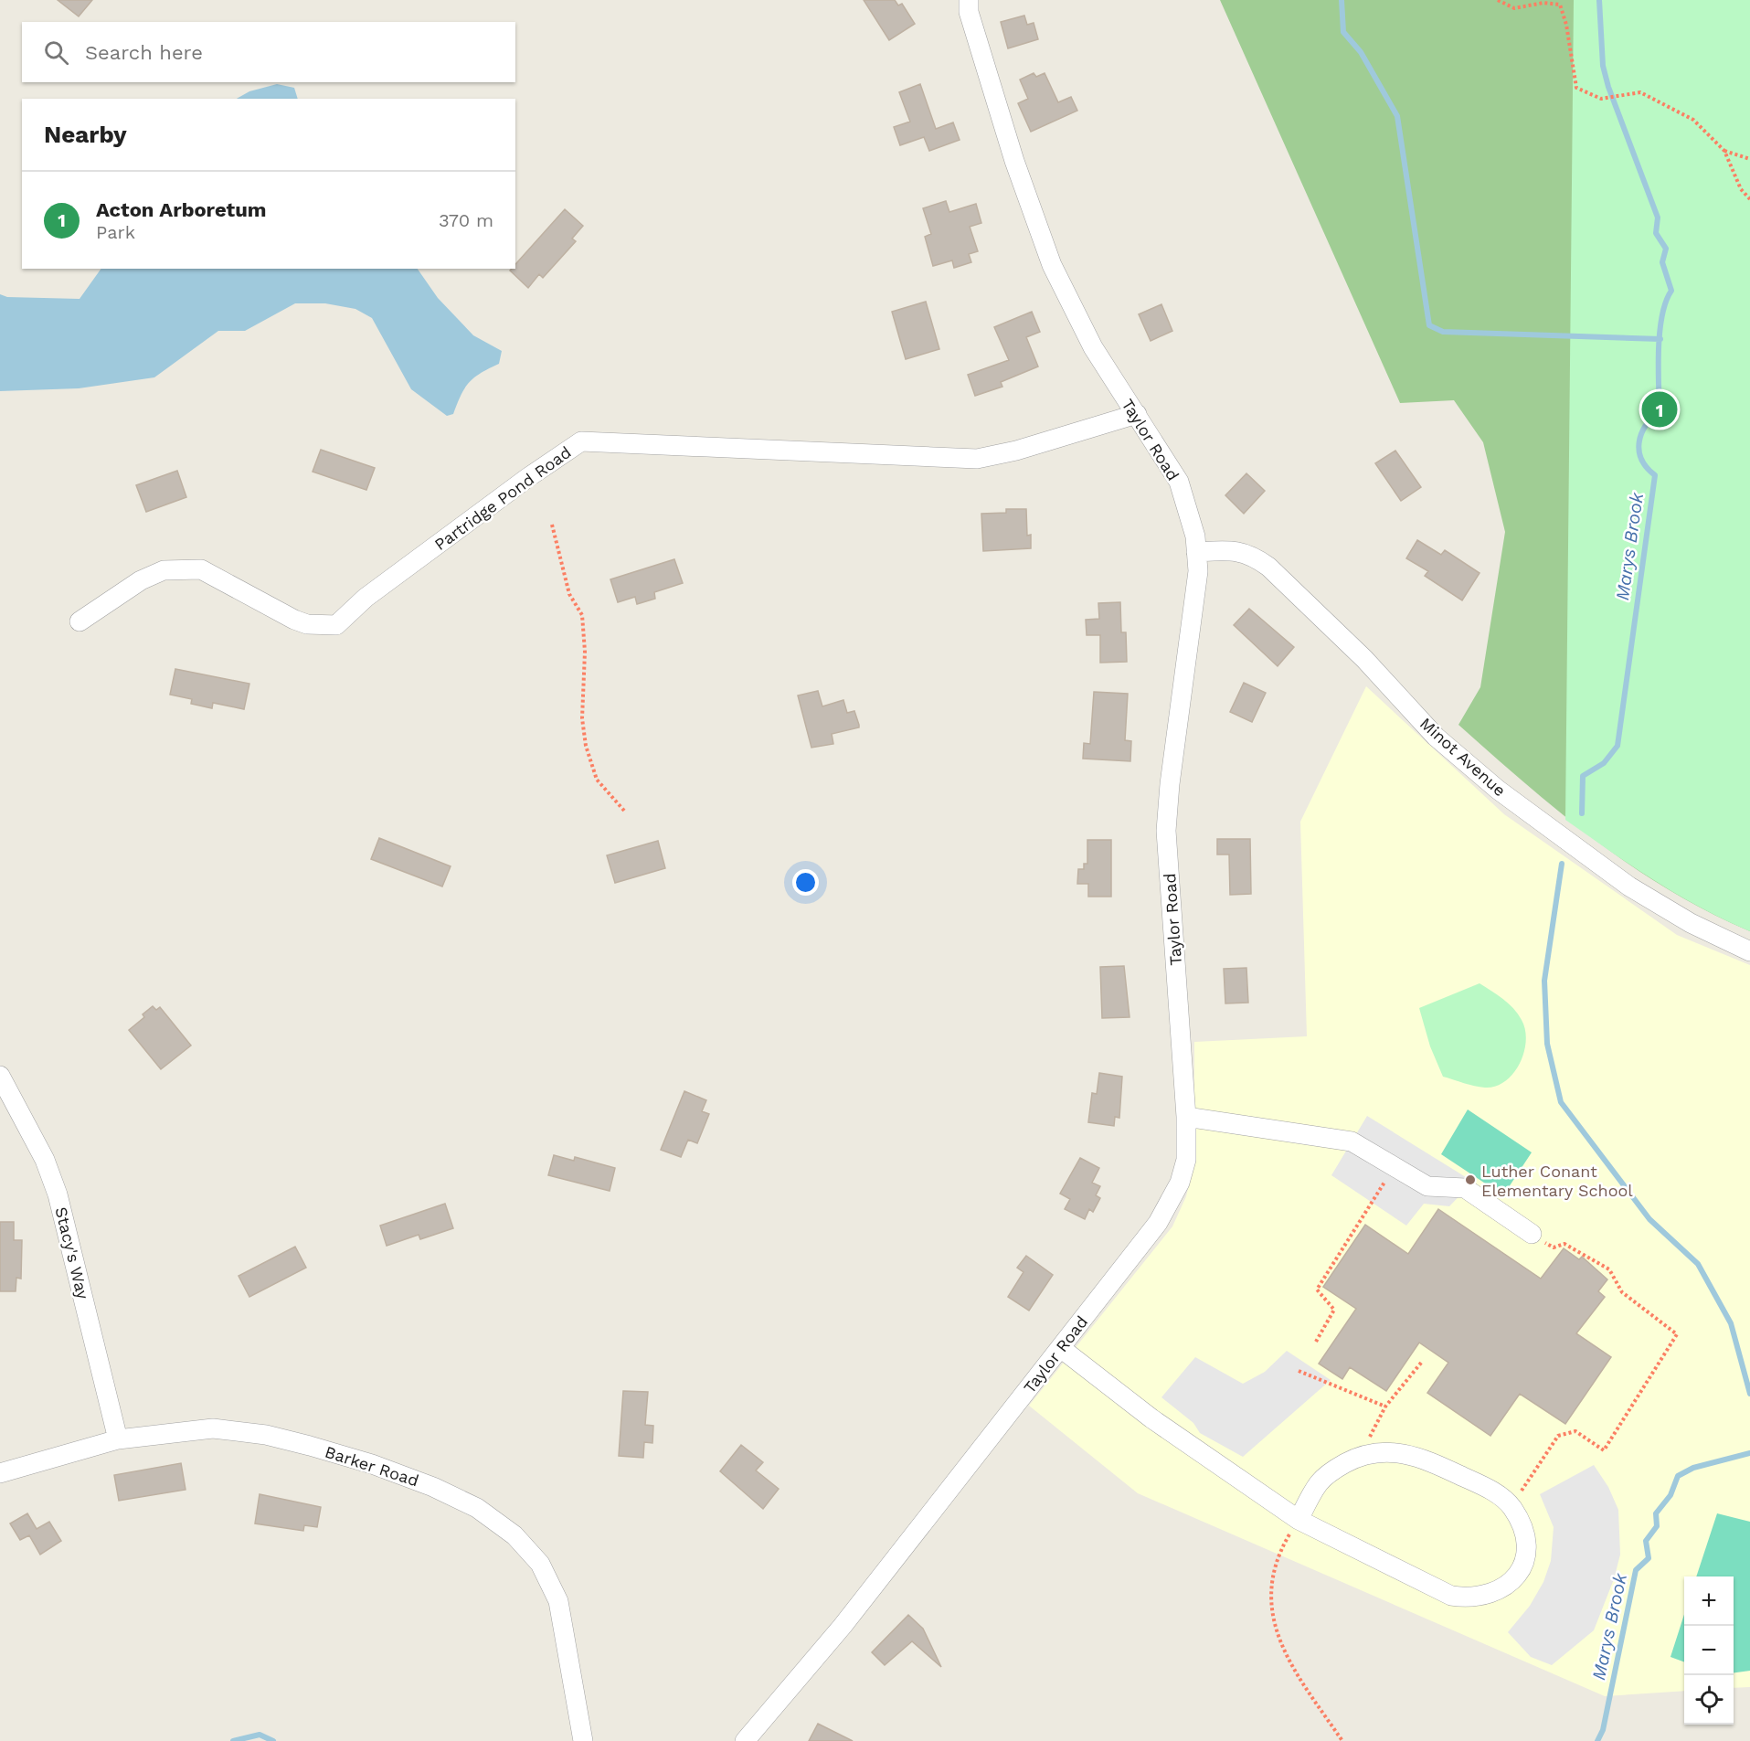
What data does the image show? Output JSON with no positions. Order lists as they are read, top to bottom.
{
  "streets": {
    "street": [
      "Taylor Road",
      "Partridge Pond Road",
      "Minot Avenue",
      "Stacy's Way",
      "Barker Road"
    ]
  },
  "crossings": [
    ["Taylor Road", "Partridge Pond Road"],
    ["Taylor Road", "Minot Avenue"],
    ["Stacy's Way", "Barker Road"]
  ],
  "water": ["Marys Brook"],
  "places": ["Luther Conant Elementary School"],
  "page": {
    "search": "Search here",
    "heading": "Nearby",
    "list": [
      {
        "mark": "1",
        "name": "Acton Arboretum",
        "note": "Park",
        "value": "370 m"
      }
    ],
    "pins": "1",
    "map_buttons": ["+", "−"]
  }
}
